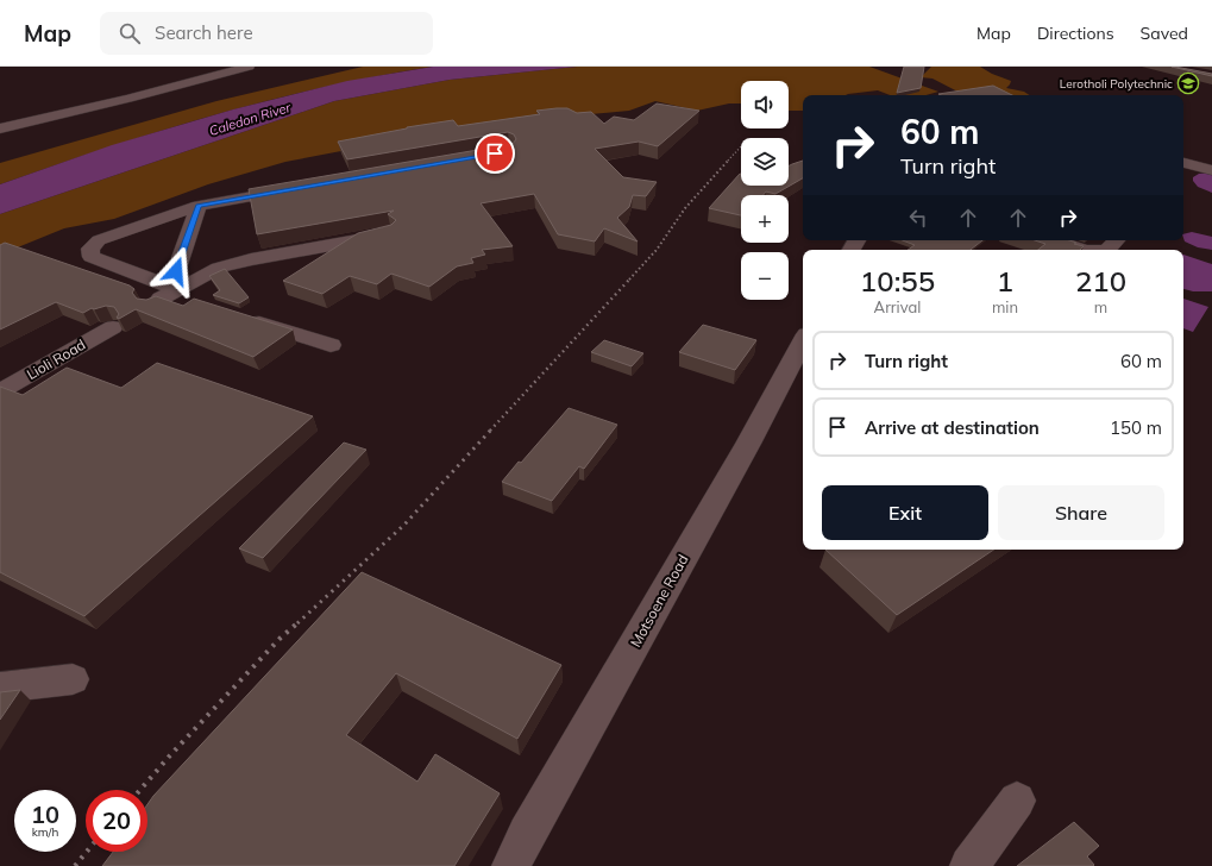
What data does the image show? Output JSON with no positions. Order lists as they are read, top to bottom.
{
  "streets": {
    "street": ["Lioli Road", "Motsoene Road"]
  },
  "water": ["Caledon River"],
  "places": {
    "school or university": ["Lerotholi Polytechnic"]
  },
  "page": {
    "header": "Map",
    "search": "Search here",
    "nav": ["Map", "Directions", "Saved"],
    "map_buttons": ["+", "−"],
    "turn": ["60 m", "Turn right"],
    "eta": [
      "10:55",
      "Arrival",
      "1",
      "min",
      "210",
      "m"
    ],
    "list": [
      {
        "name": "Turn right",
        "value": "60 m"
      },
      {
        "name": "Arrive at destination",
        "value": "150 m"
      }
    ],
    "buttons": ["Exit", "Share"],
    "speed": "10 km/h",
    "limit": "20"
  }
}
